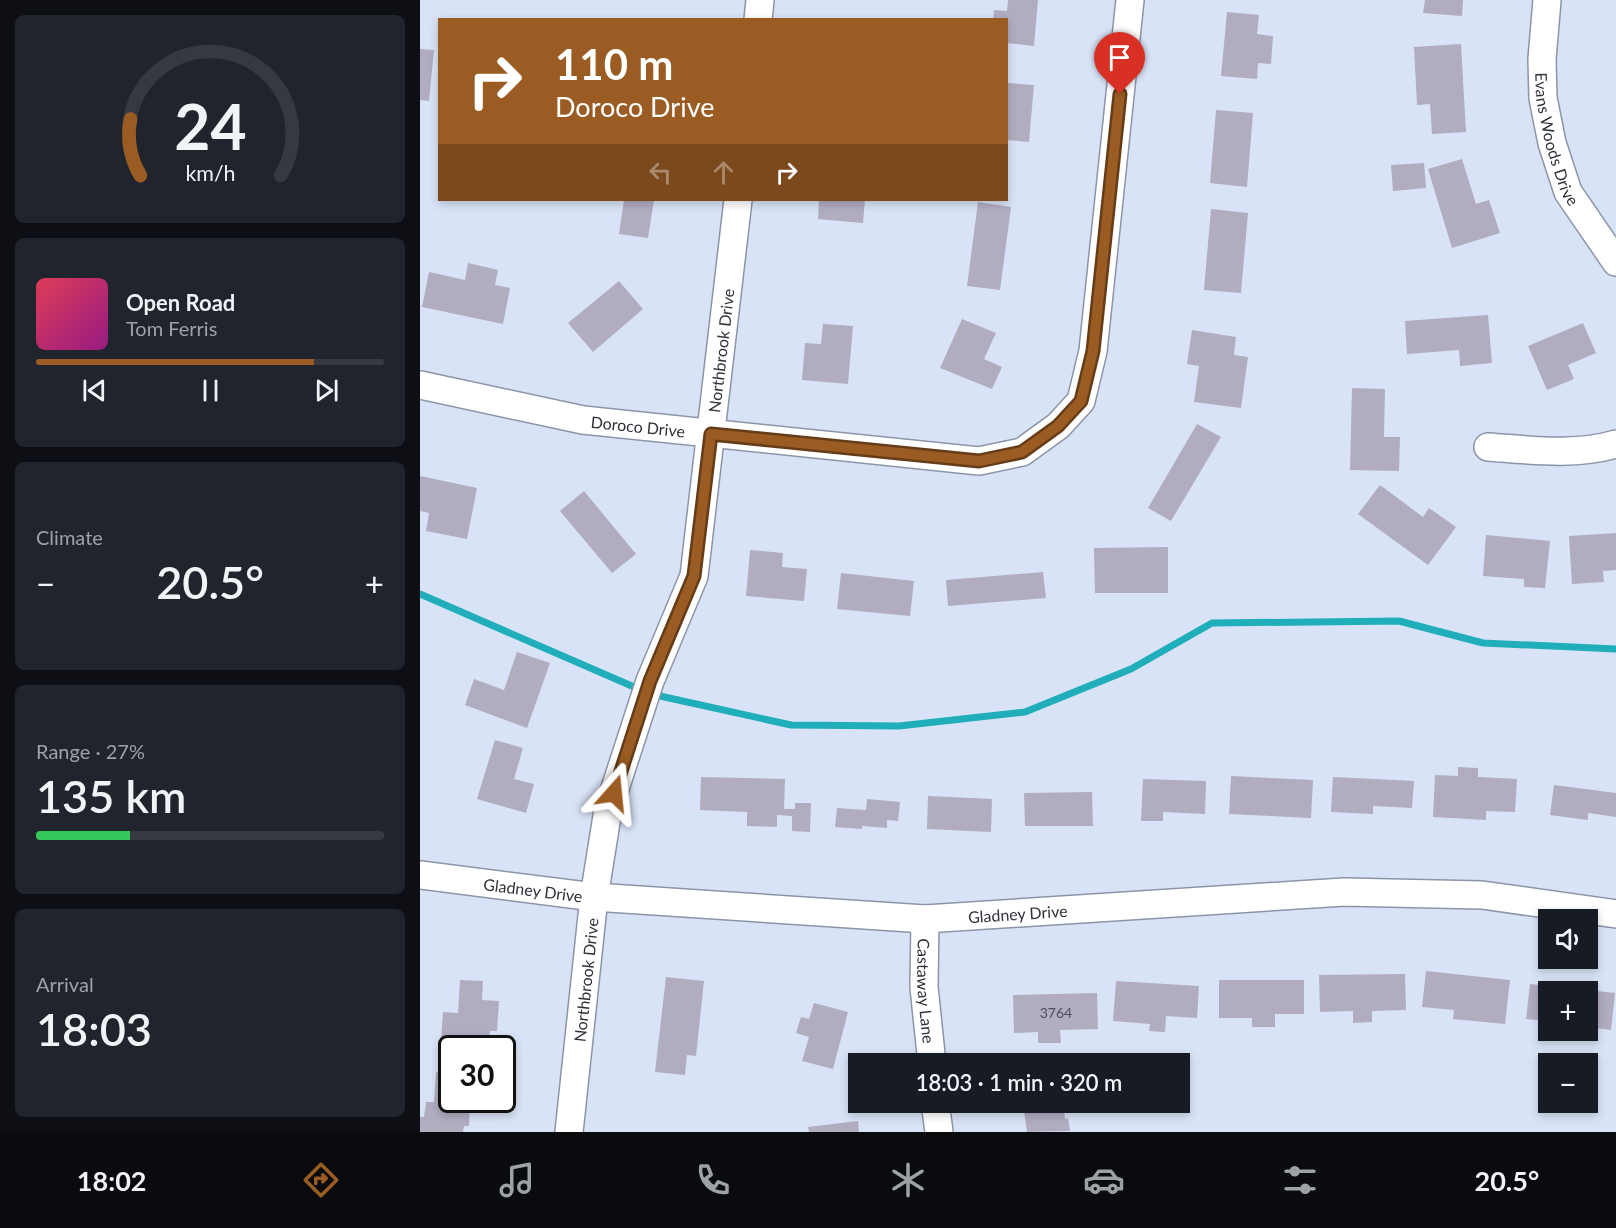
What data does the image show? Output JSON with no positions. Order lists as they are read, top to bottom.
{
  "streets": {
    "street": [
      "Evans Woods Drive",
      "Northbrook Drive",
      "Doroco Drive",
      "Gladney Drive",
      "Castaway Lane"
    ]
  },
  "crossings": [
    ["Northbrook Drive", "Doroco Drive"],
    ["Northbrook Drive", "Gladney Drive"],
    ["Gladney Drive", "Castaway Lane"]
  ],
  "house_numbers": ["3764"],
  "page": {
    "turn": ["110 m", "Doroco Drive"],
    "song": ["Open Road", "Tom Ferris"],
    "tile": [
      "Climate",
      ["Range · 27%", "135 km"],
      ["Arrival", "18:03"]
    ],
    "heat": ["−", "20.5°", "+"],
    "map_buttons": ["+", "−"],
    "limit": "30",
    "trip": "18:03 · 1 min · 320 m",
    "tabs": ["18:02", "20.5°"],
    "gauge": ["24", "km/h"]
  }
}
